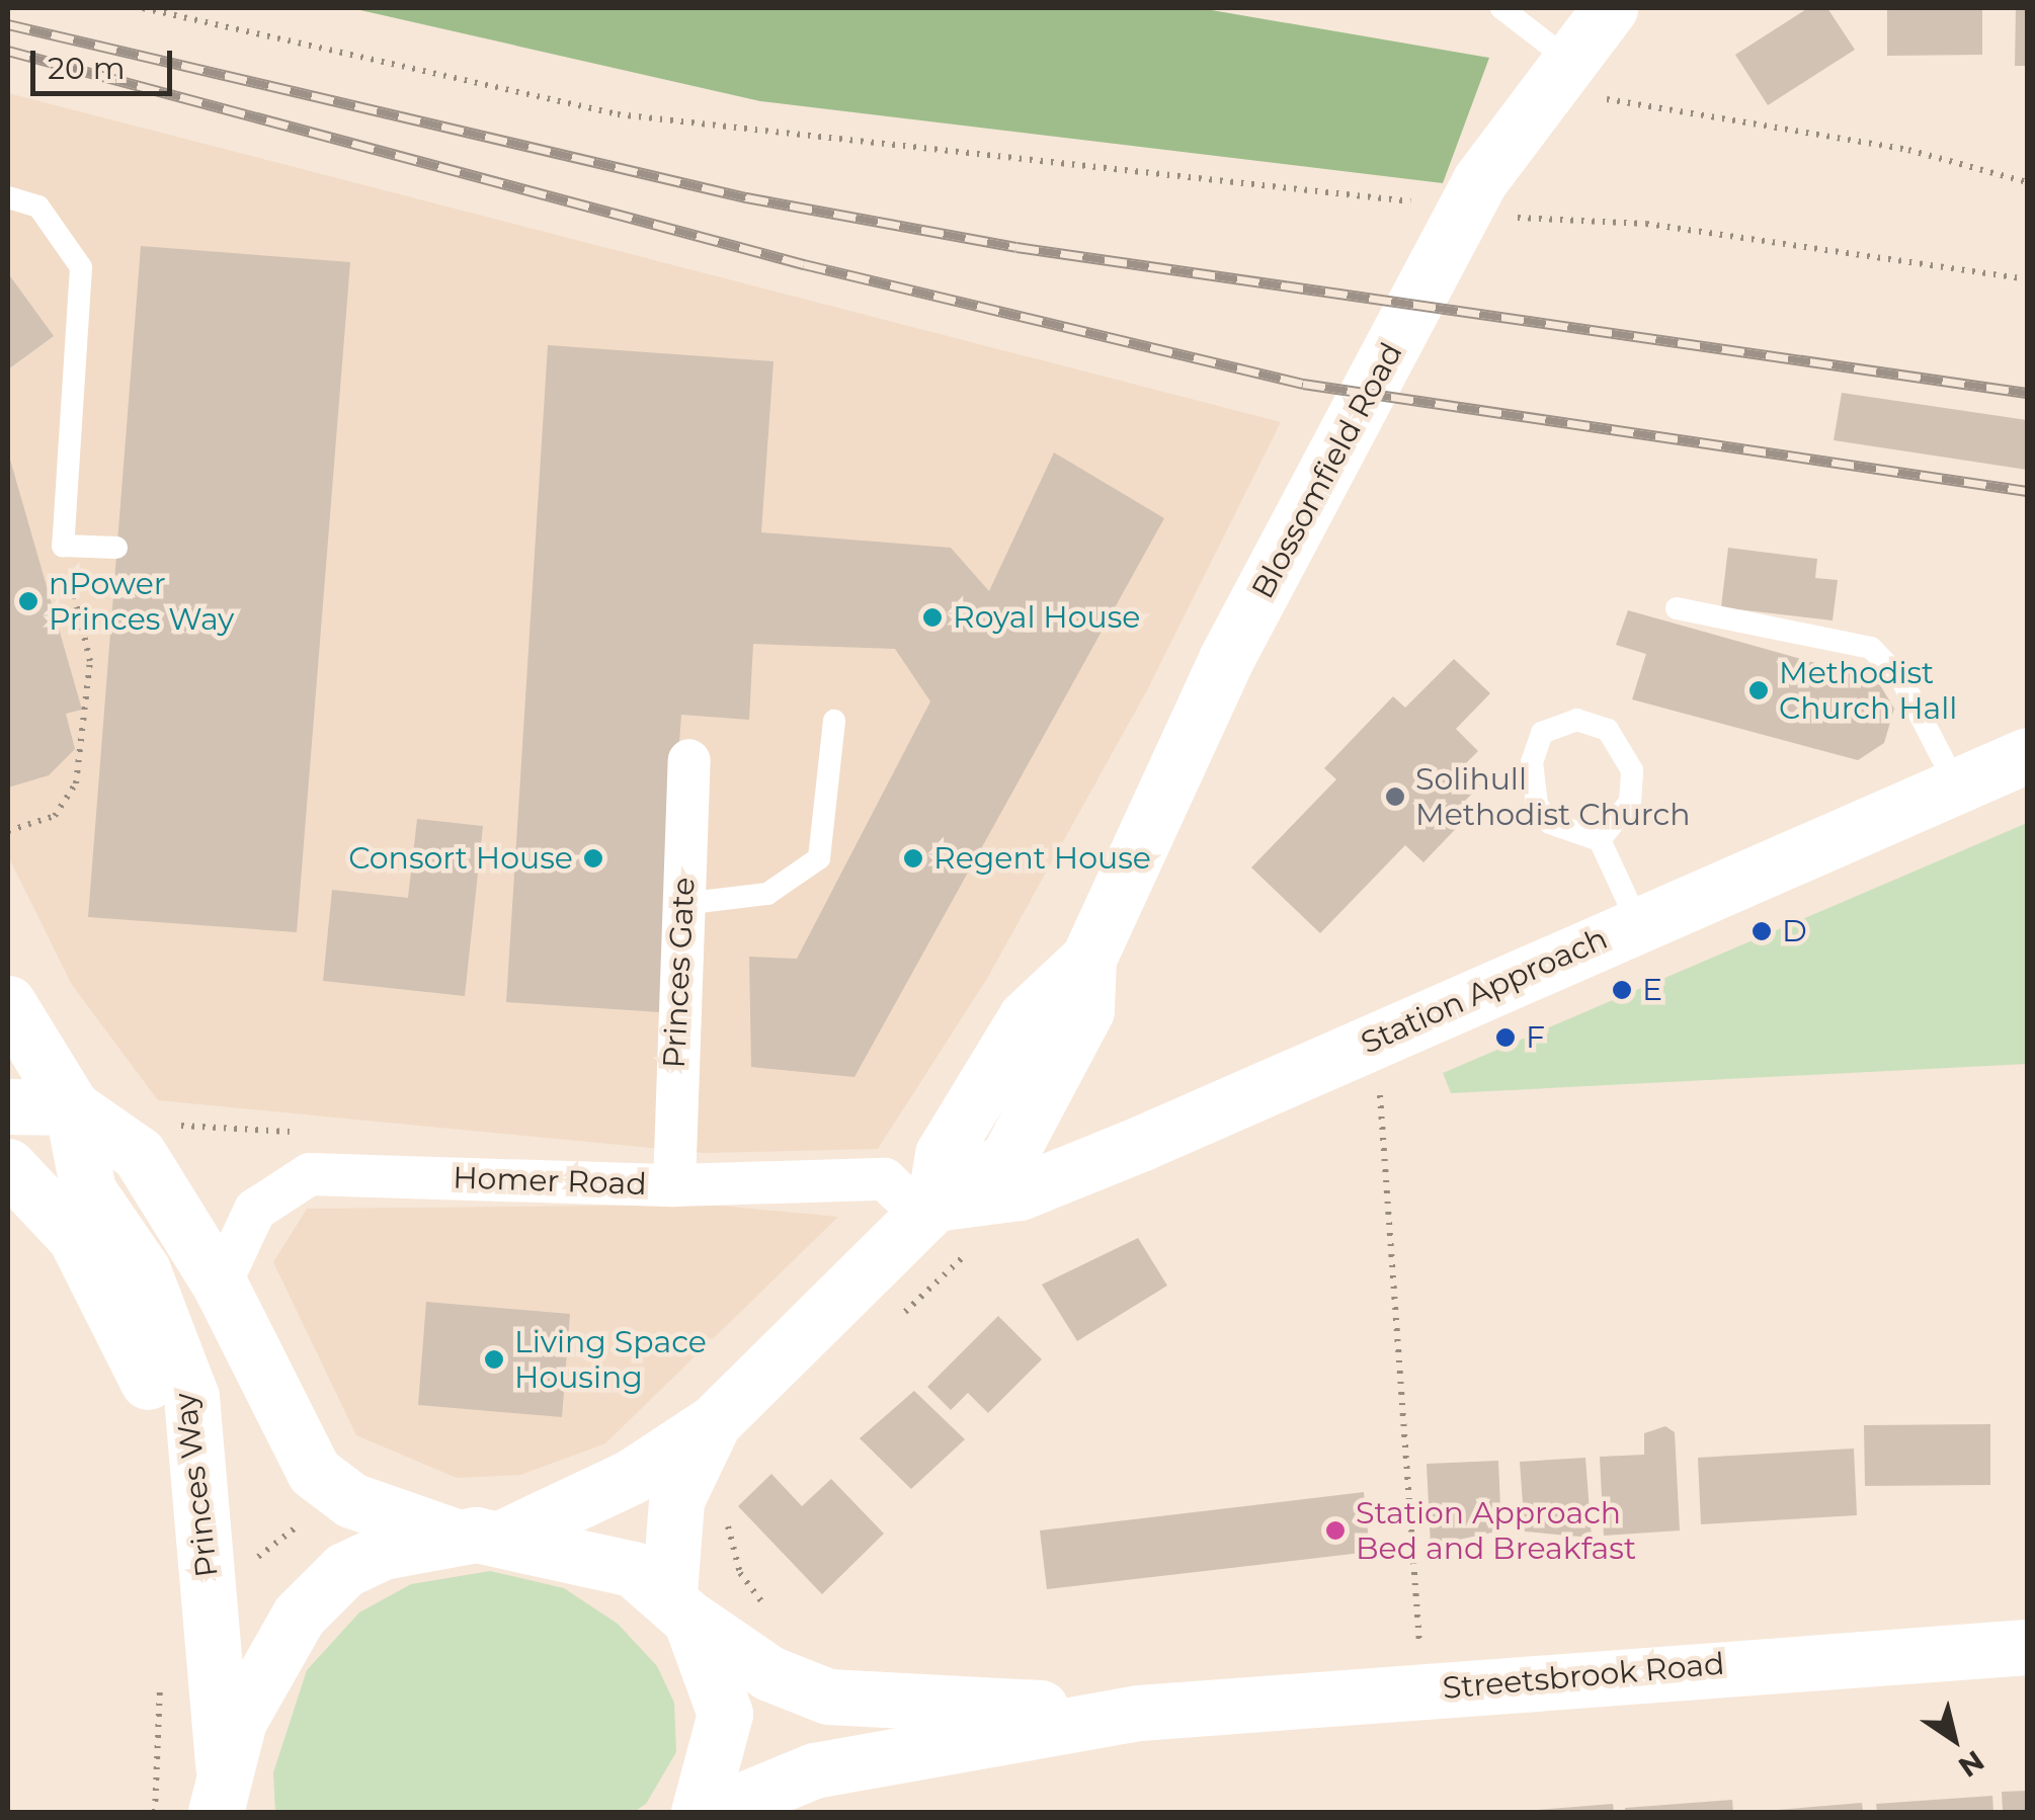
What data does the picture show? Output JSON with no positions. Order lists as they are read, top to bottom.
{
  "streets": {
    "main road": [
      "Blossomfield Road",
      "Station Approach",
      "Princes Way",
      "Streetsbrook Road"
    ],
    "street": ["Princes Gate", "Homer Road"]
  },
  "crossings": [
    ["Blossomfield Road", "Station Approach"],
    ["Blossomfield Road", "Homer Road"],
    ["Blossomfield Road", "Princes Way"],
    ["Blossomfield Road", "Streetsbrook Road"],
    ["Princes Gate", "Homer Road"],
    ["Station Approach", "Homer Road"],
    ["Homer Road", "Princes Way"]
  ],
  "places": [
    "nPower Princes Way",
    "Royal House",
    "Methodist Church Hall",
    "Solihull Methodist Church",
    "Consort House",
    "Regent House",
    "D",
    "E",
    "F",
    "Living Space Housing",
    "Station Approach Bed and Breakfast"
  ],
  "scale_bar": "20 m",
  "north": "bottom right"
}
